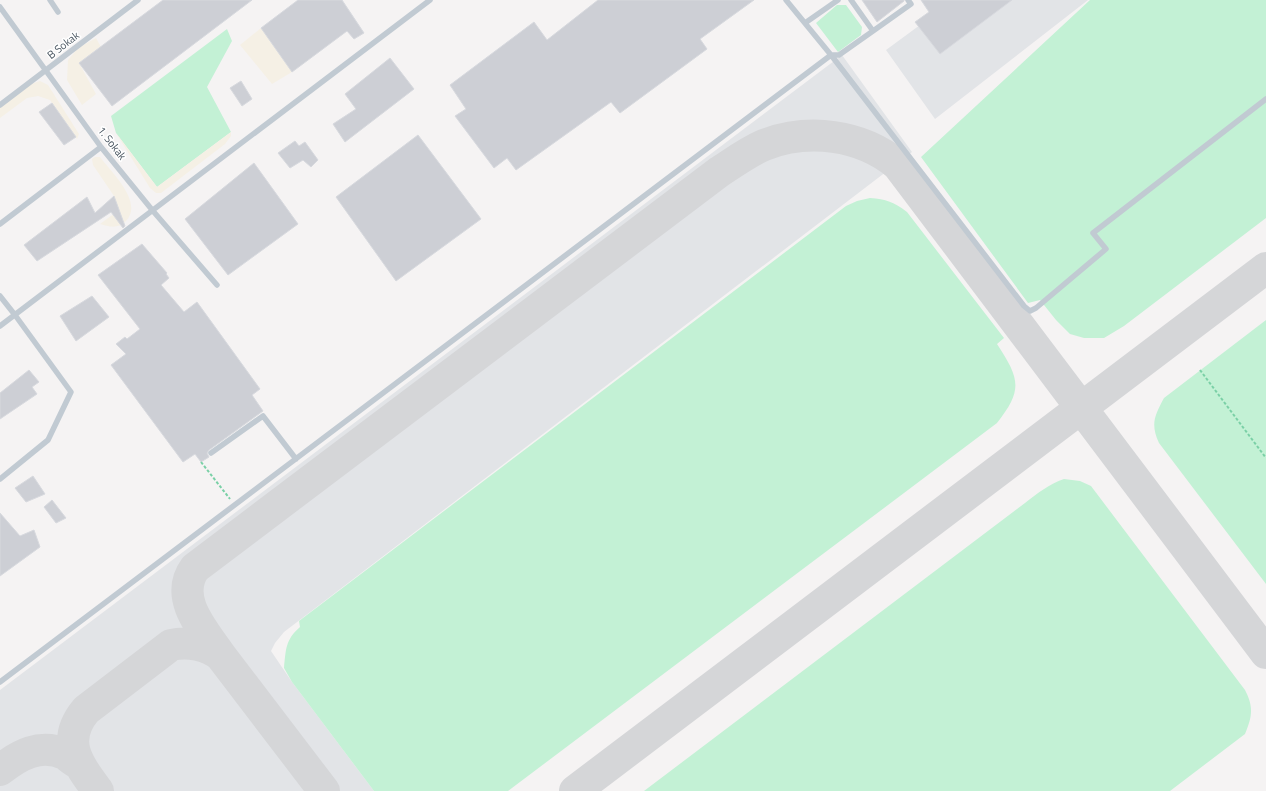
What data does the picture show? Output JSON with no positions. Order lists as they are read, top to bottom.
{
  "streets": {
    "lane": ["B Sokak", "1. Sokak"]
  },
  "crossings": [
    ["B Sokak", "1. Sokak"]
  ]
}
